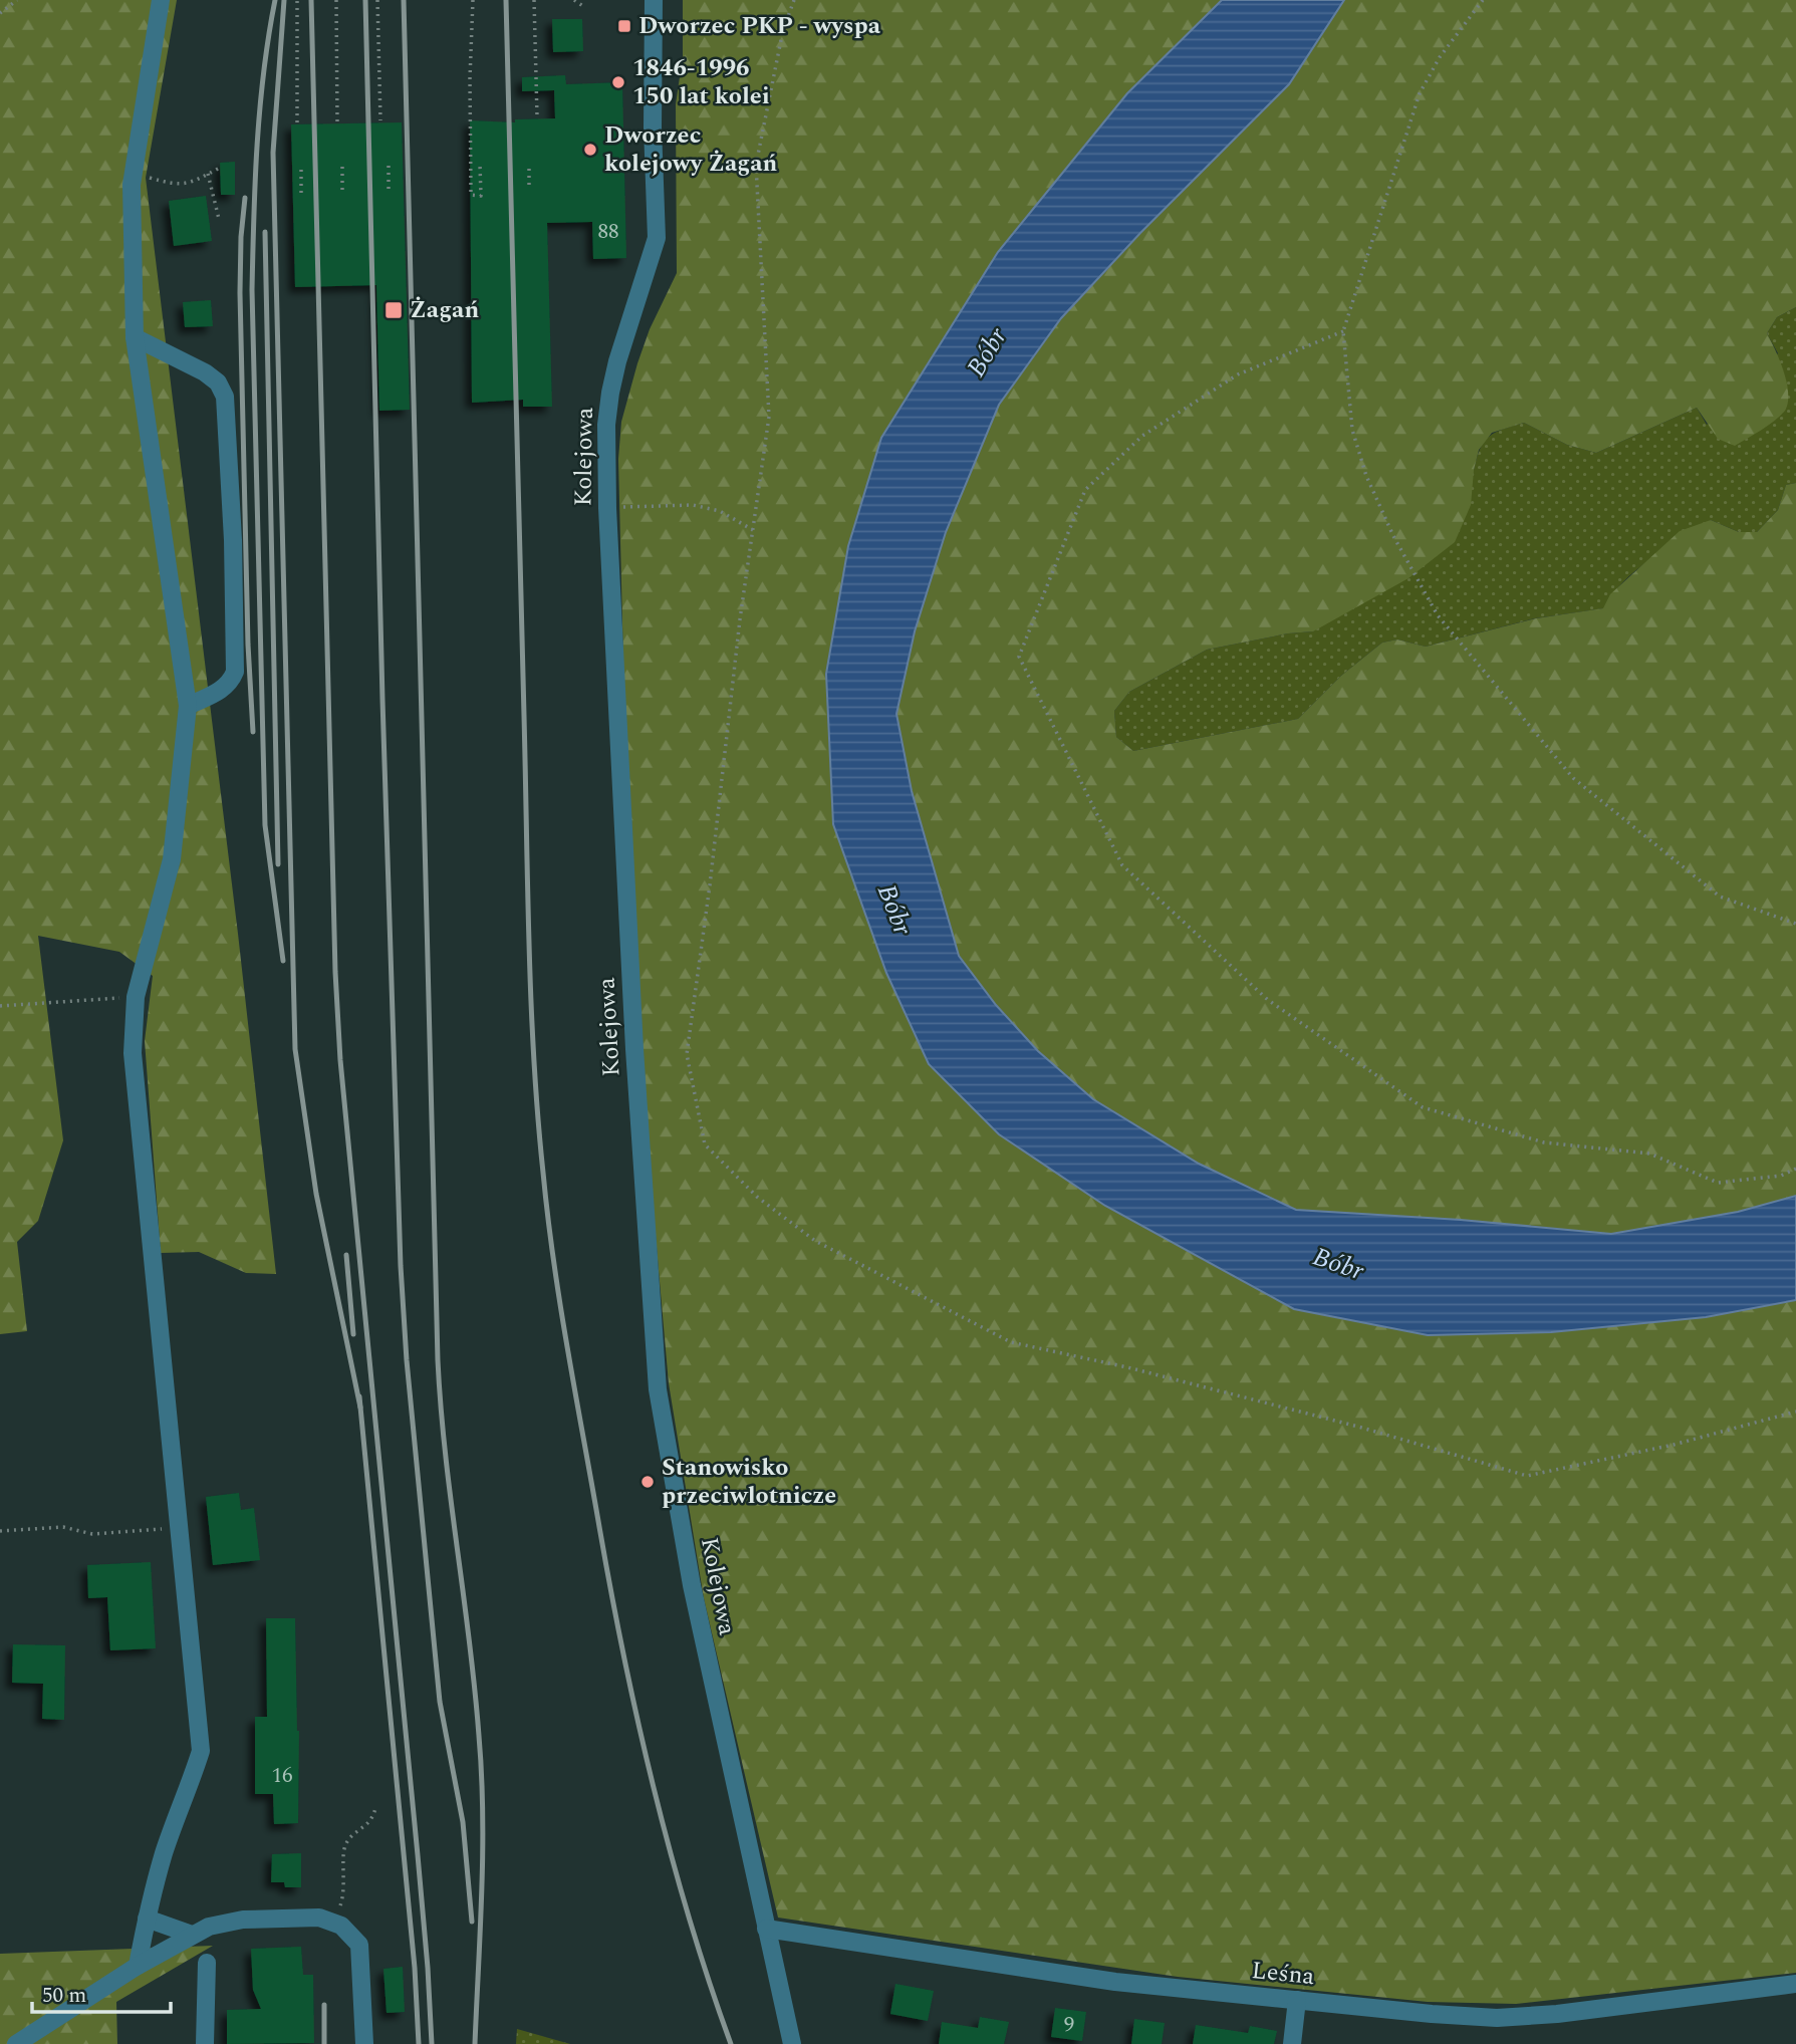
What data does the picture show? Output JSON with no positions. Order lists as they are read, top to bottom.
{
  "streets": {
    "street": ["Kolejowa", "Leśna"]
  },
  "crossings": [
    ["Kolejowa", "Leśna"]
  ],
  "water": ["Bóbr"],
  "places": {
    "transit": ["Dworzec PKP - wyspa", "Żagań"],
    "other": ["1846-1996 150 lat kolei", "Dworzec kolejowy Żagań", "Stanowisko przeciwlotnicze"]
  },
  "house_numbers": ["88", "16", "9"],
  "scale_bar": "50 m"
}
